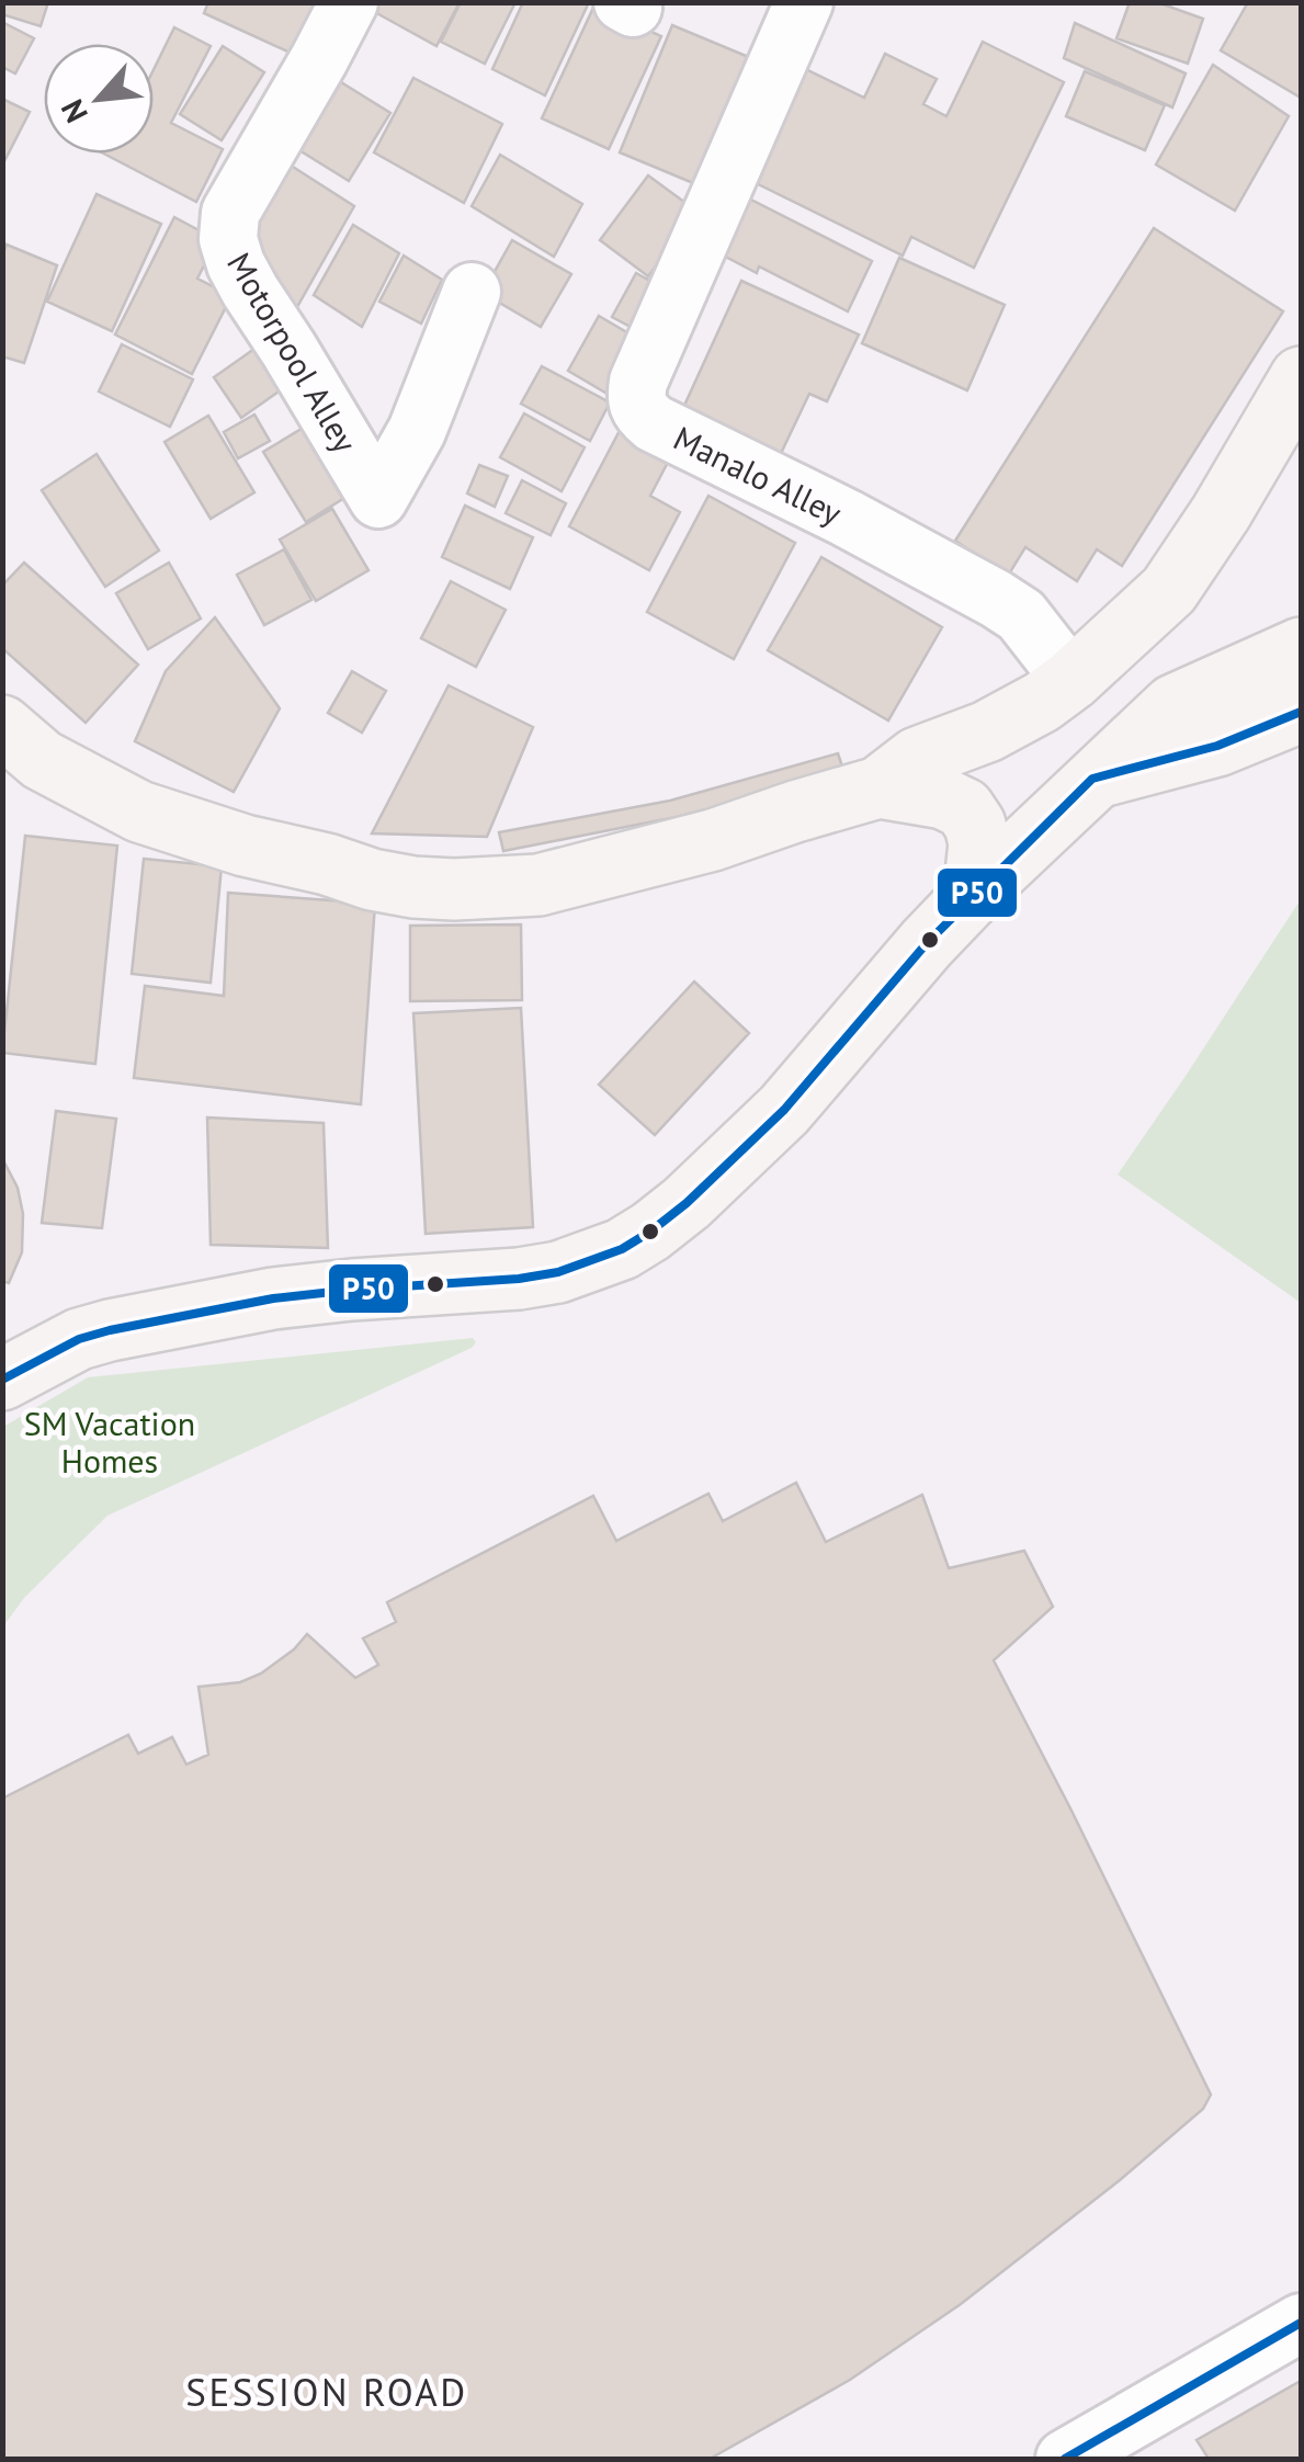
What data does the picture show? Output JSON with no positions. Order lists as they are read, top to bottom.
{
  "streets": {
    "street": ["Motorpool Alley", "Manalo Alley"]
  },
  "districts": ["SESSION ROAD"],
  "parks": ["SM Vacation Homes"],
  "lines": ["transit line P50"],
  "north": "bottom left"
}
